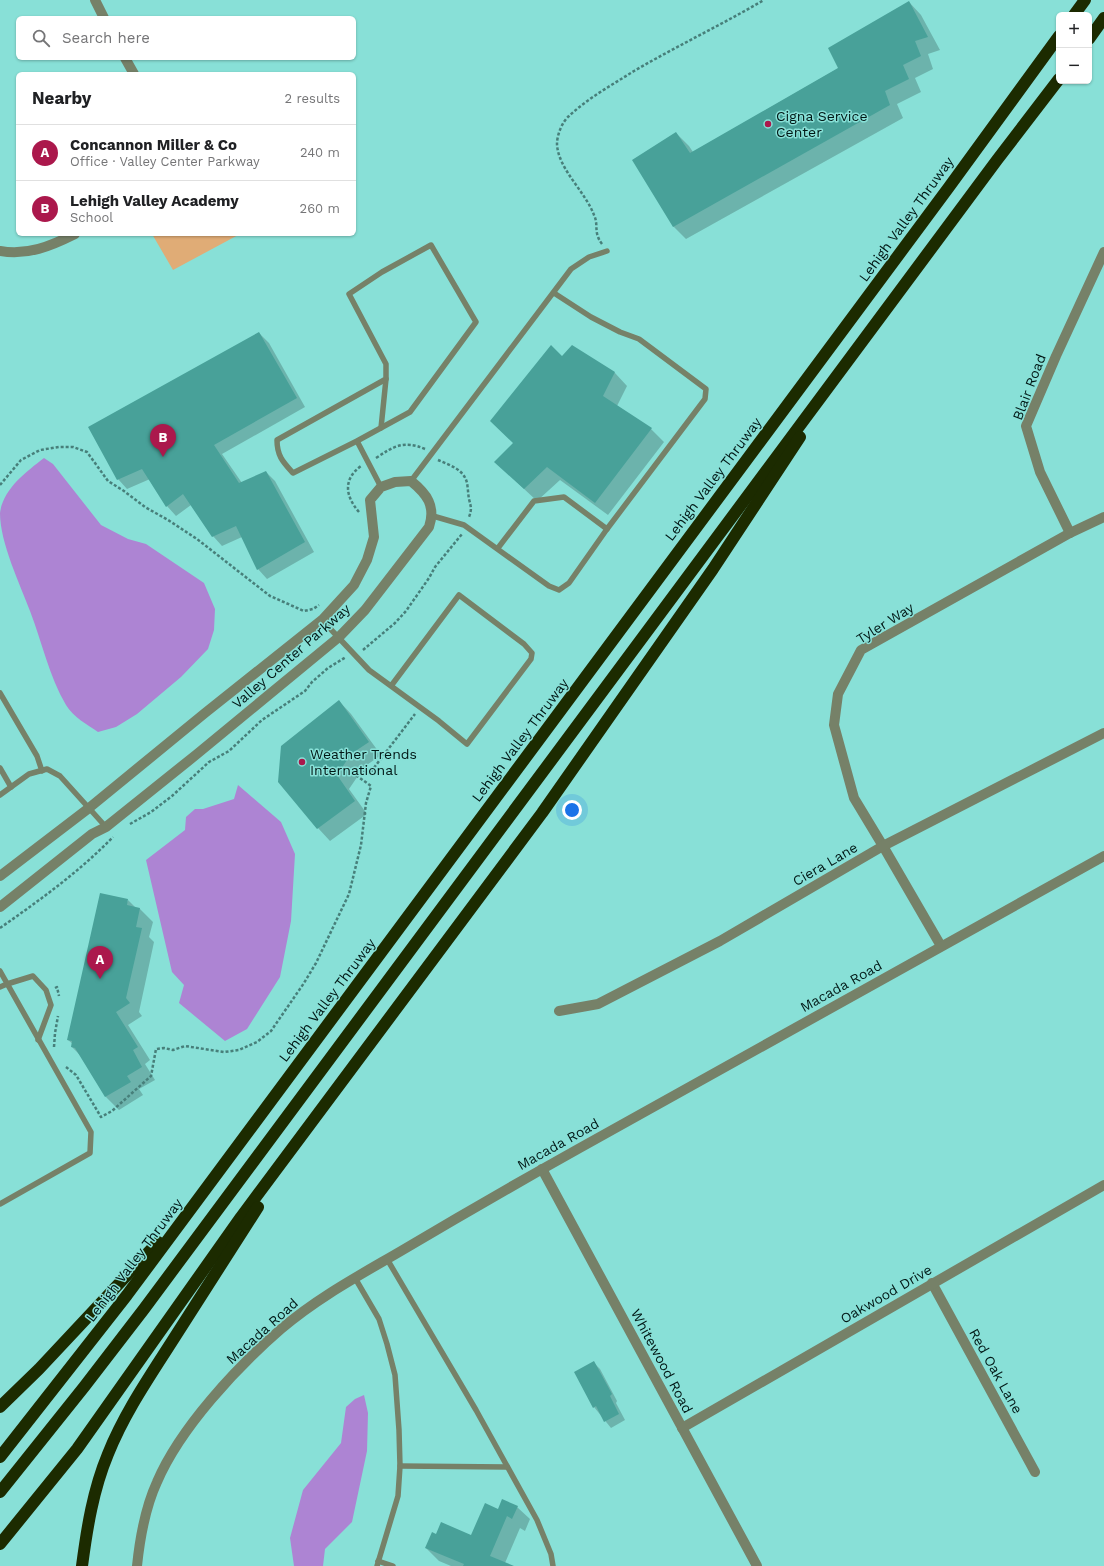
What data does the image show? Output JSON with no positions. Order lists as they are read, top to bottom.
{
  "streets": {
    "highway": ["Lehigh Valley Thruway"],
    "street": [
      "Blair Road",
      "Tyler Way",
      "Valley Center Parkway",
      "Ciera Lane",
      "Macada Road",
      "Oakwood Drive",
      "Whitewood Road",
      "Red Oak Lane"
    ]
  },
  "crossings": [
    ["Blair Road", "Tyler Way"],
    ["Tyler Way", "Ciera Lane"],
    ["Tyler Way", "Macada Road"],
    ["Macada Road", "Whitewood Road"],
    ["Oakwood Drive", "Whitewood Road"],
    ["Oakwood Drive", "Red Oak Lane"]
  ],
  "places": ["Cigna Service Center", "Weather Trends International"],
  "page": {
    "map_buttons": ["+", "−"],
    "search": "Search here",
    "heading": ["Nearby", "2 results"],
    "list": [
      {
        "mark": "A",
        "name": "Concannon Miller & Co",
        "note": "Office · Valley Center Parkway",
        "value": "240 m"
      },
      {
        "mark": "B",
        "name": "Lehigh Valley Academy",
        "note": "School",
        "value": "260 m"
      }
    ],
    "pins": ["B", "A"]
  }
}
